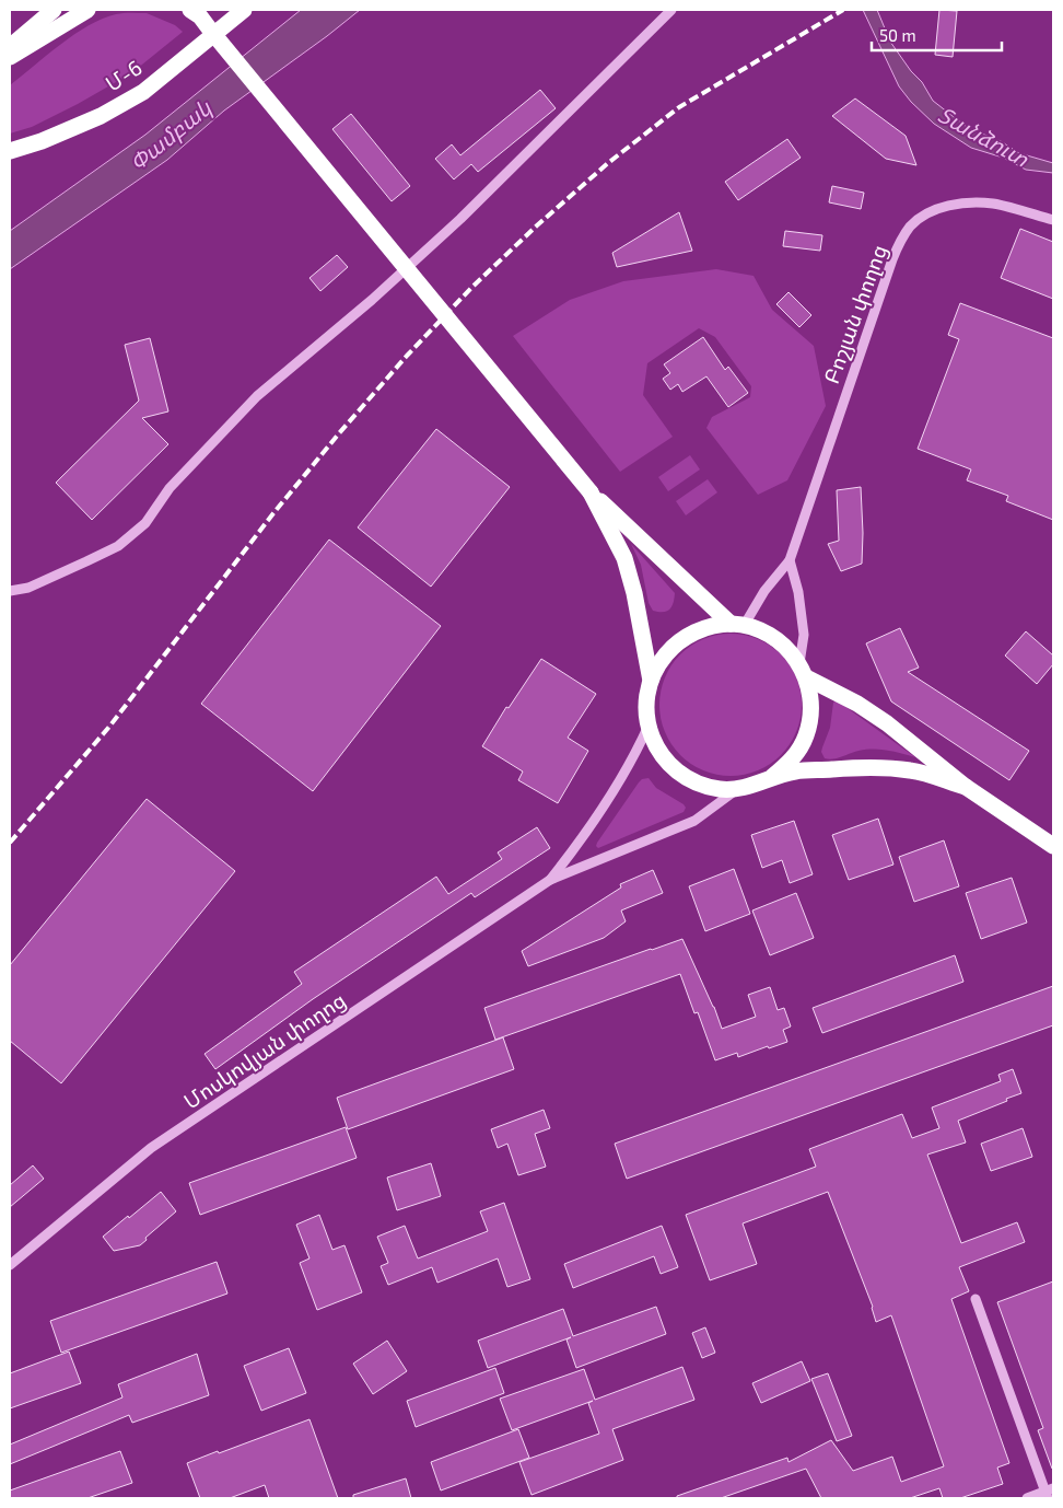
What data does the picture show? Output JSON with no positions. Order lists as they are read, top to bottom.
{
  "streets": {
    "highway": ["Մ-6"],
    "street": ["Բոշյան փողոց", "Մոսկովյան փողոց"]
  },
  "crossings": [
    ["Բոշյան փողոց", "Մոսկովյան փողոց"]
  ],
  "water": ["Փամբակ", "Տանձուտ"],
  "scale_bar": "50 m"
}
